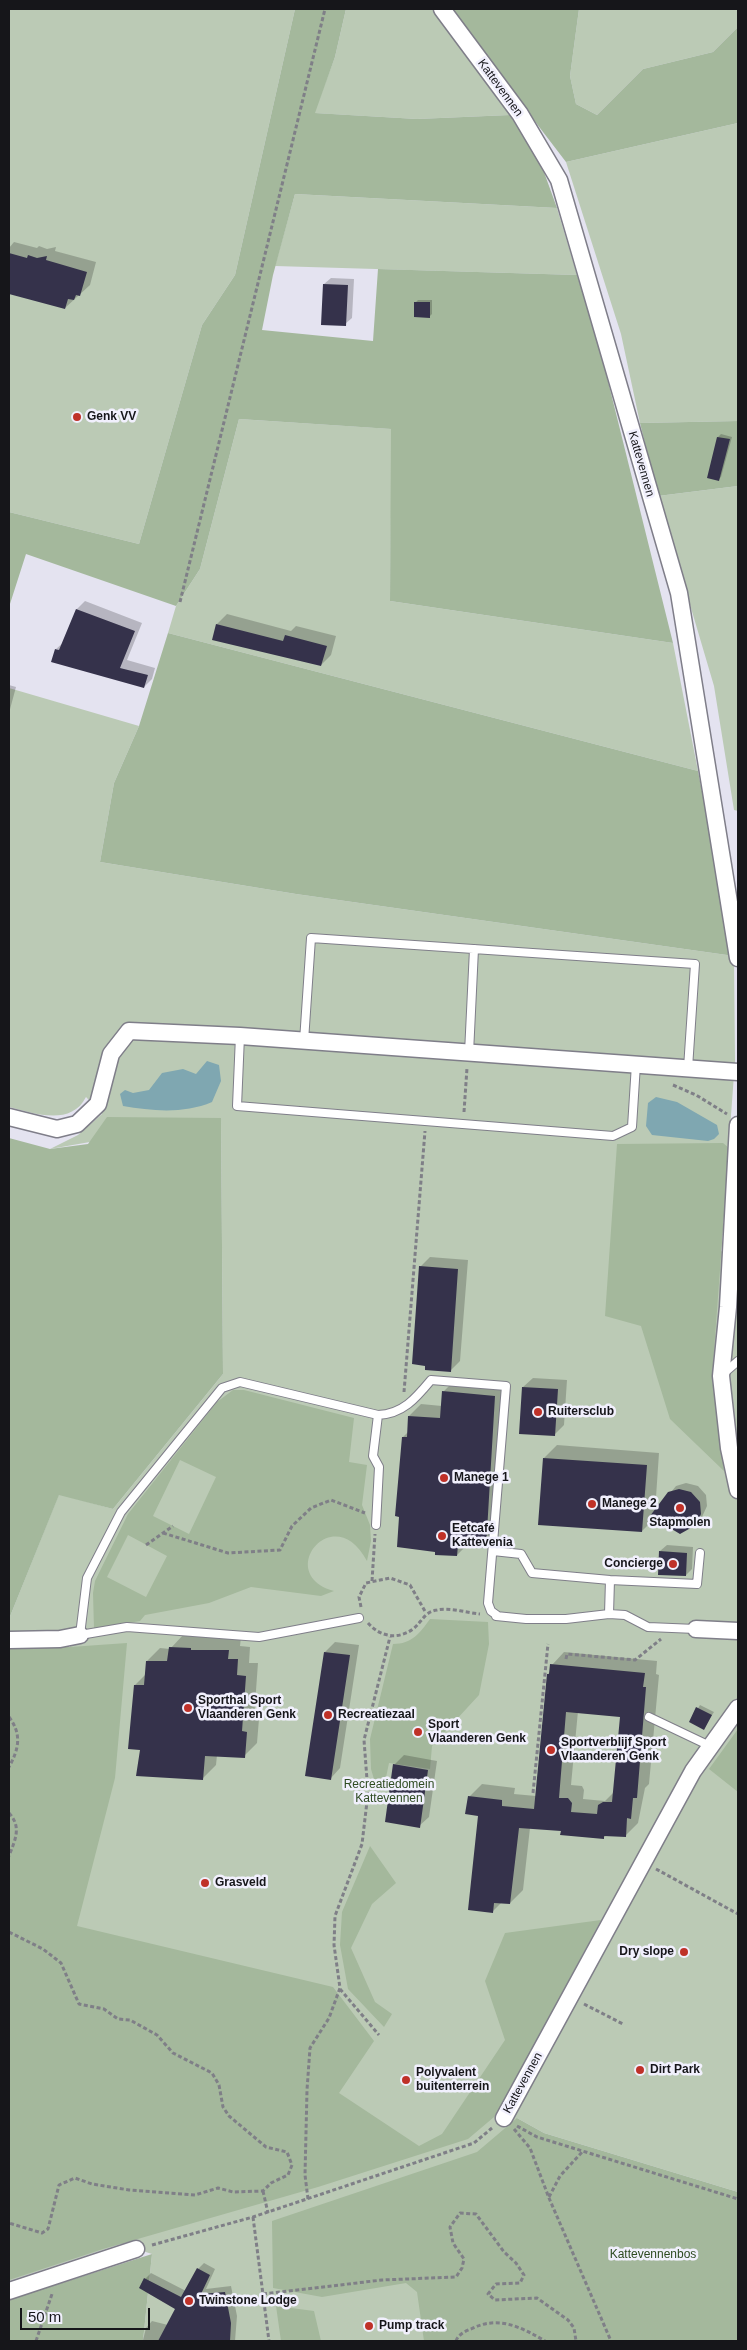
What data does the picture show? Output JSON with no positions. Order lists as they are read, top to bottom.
{
  "streets": {
    "street": ["Kattevennen"]
  },
  "parks": ["Recreatiedomein Kattevennen", "Kattevennenbos"],
  "places": [
    "Genk VV",
    "Ruitersclub",
    "Manege 1",
    "Manege 2",
    "Stapmolen",
    "Eetcafé Kattevenia",
    "Concierge",
    "Sporthal Sport Vlaanderen Genk",
    "Recreatiezaal",
    "Sport Vlaanderen Genk",
    "Sportverblijf Sport Vlaanderen Genk",
    "Grasveld",
    "Dry slope",
    "Dirt Park",
    "Polyvalent buitenterrein",
    "Twinstone Lodge",
    "Pump track"
  ],
  "scale_bar": "50 m"
}
